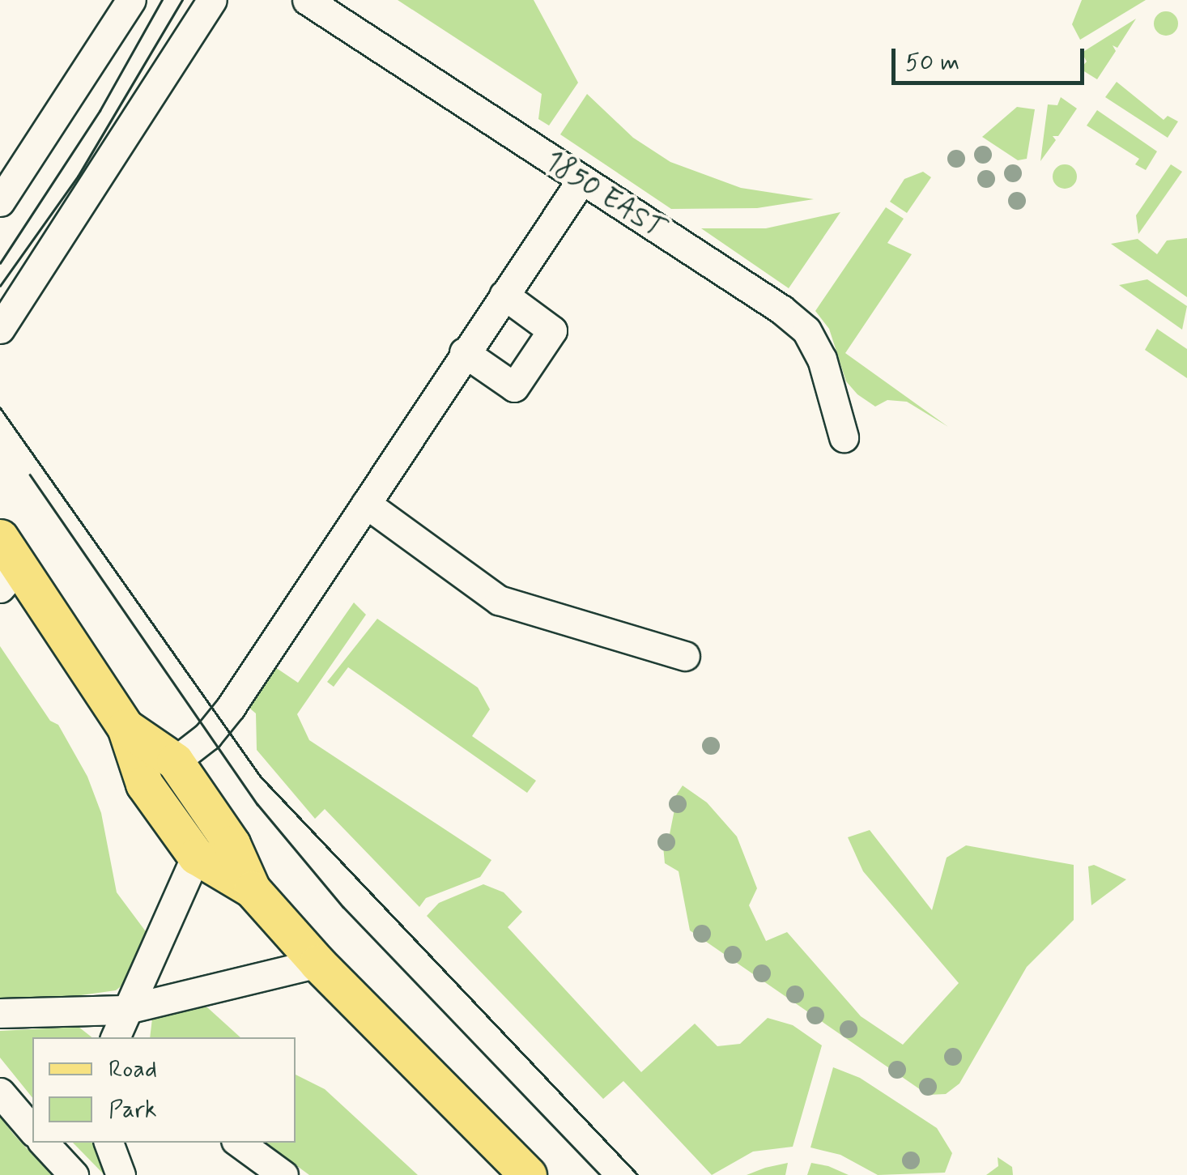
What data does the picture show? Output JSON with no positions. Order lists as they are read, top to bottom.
{
  "streets": {
    "street": ["1850 EAST"]
  },
  "legend": ["Road", "Park"],
  "scale_bar": "50 m"
}
